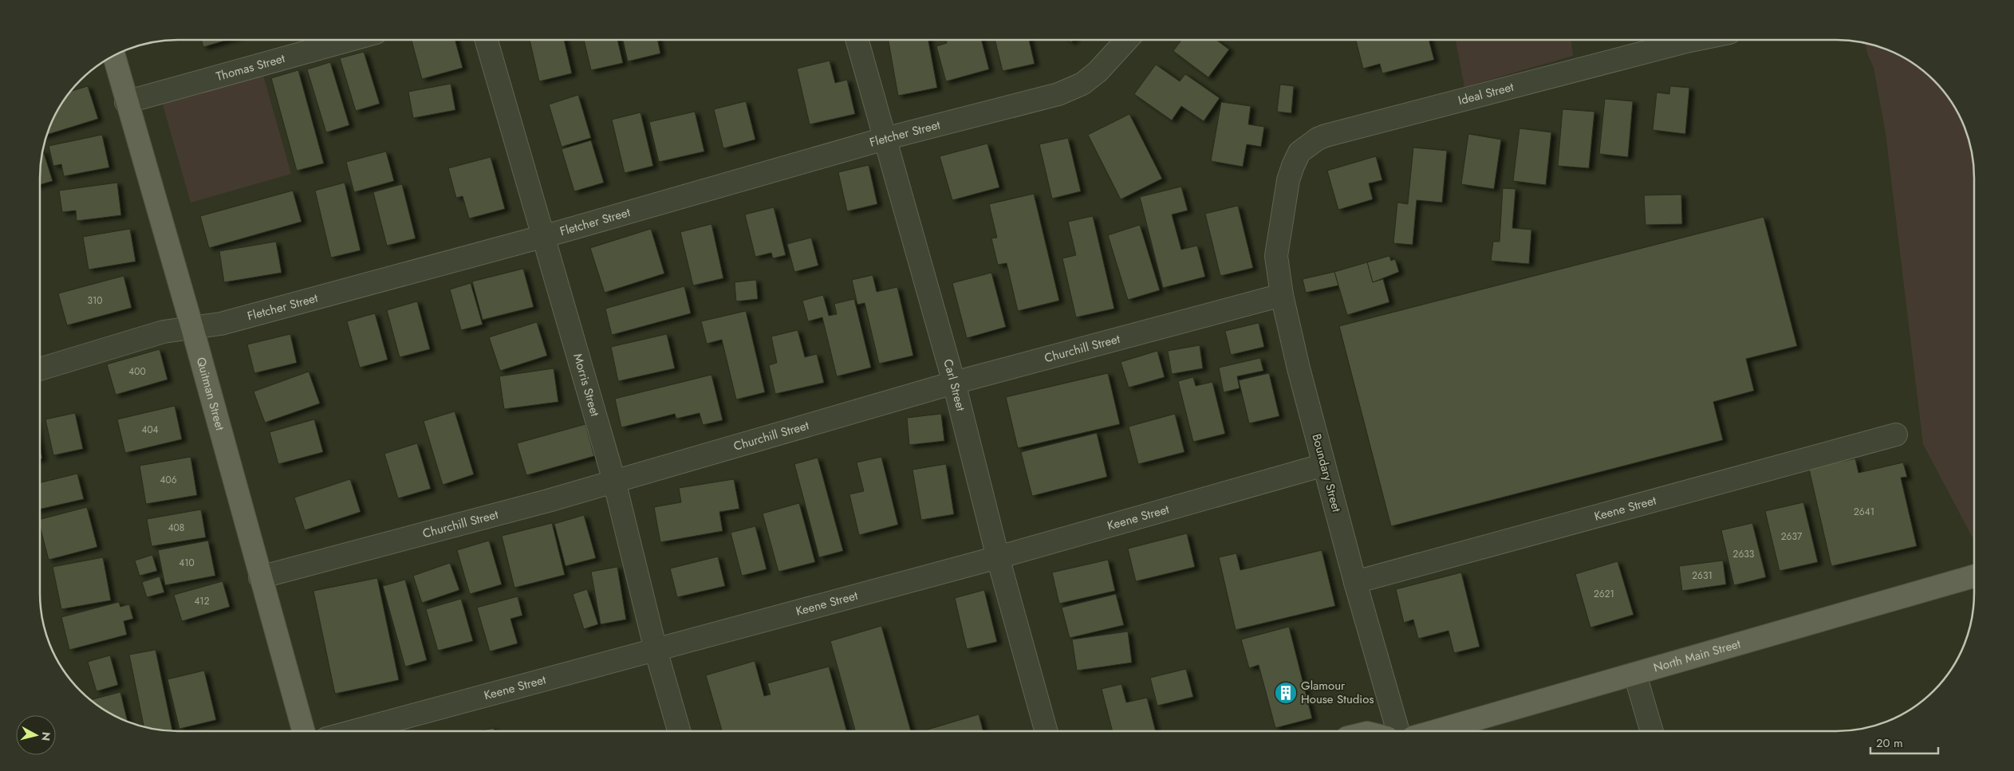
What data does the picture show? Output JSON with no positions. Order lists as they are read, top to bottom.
{
  "streets": {
    "main road": ["Quitman Street", "North Main Street"],
    "street": [
      "Thomas Street",
      "Ideal Street",
      "Fletcher Street",
      "Churchill Street",
      "Morris Street",
      "Carl Street",
      "Boundary Street",
      "Keene Street"
    ]
  },
  "crossings": [
    ["Thomas Street", "Quitman Street"],
    ["Ideal Street", "Boundary Street"],
    ["Fletcher Street", "Morris Street"],
    ["Fletcher Street", "Carl Street"],
    ["Fletcher Street", "Quitman Street"],
    ["Churchill Street", "Morris Street"],
    ["Churchill Street", "Carl Street"],
    ["Churchill Street", "Quitman Street"],
    ["Churchill Street", "Boundary Street"],
    ["Morris Street", "Keene Street"],
    ["Carl Street", "Keene Street"],
    ["Boundary Street", "Keene Street"]
  ],
  "places": {
    "building": ["Glamour House Studios"]
  },
  "house_numbers": [
    "310",
    "400",
    "404",
    "406",
    "2641",
    "408",
    "2637",
    "2633",
    "410",
    "2631",
    "2621",
    "412"
  ],
  "scale_bar": "20 m",
  "north": "right"
}
